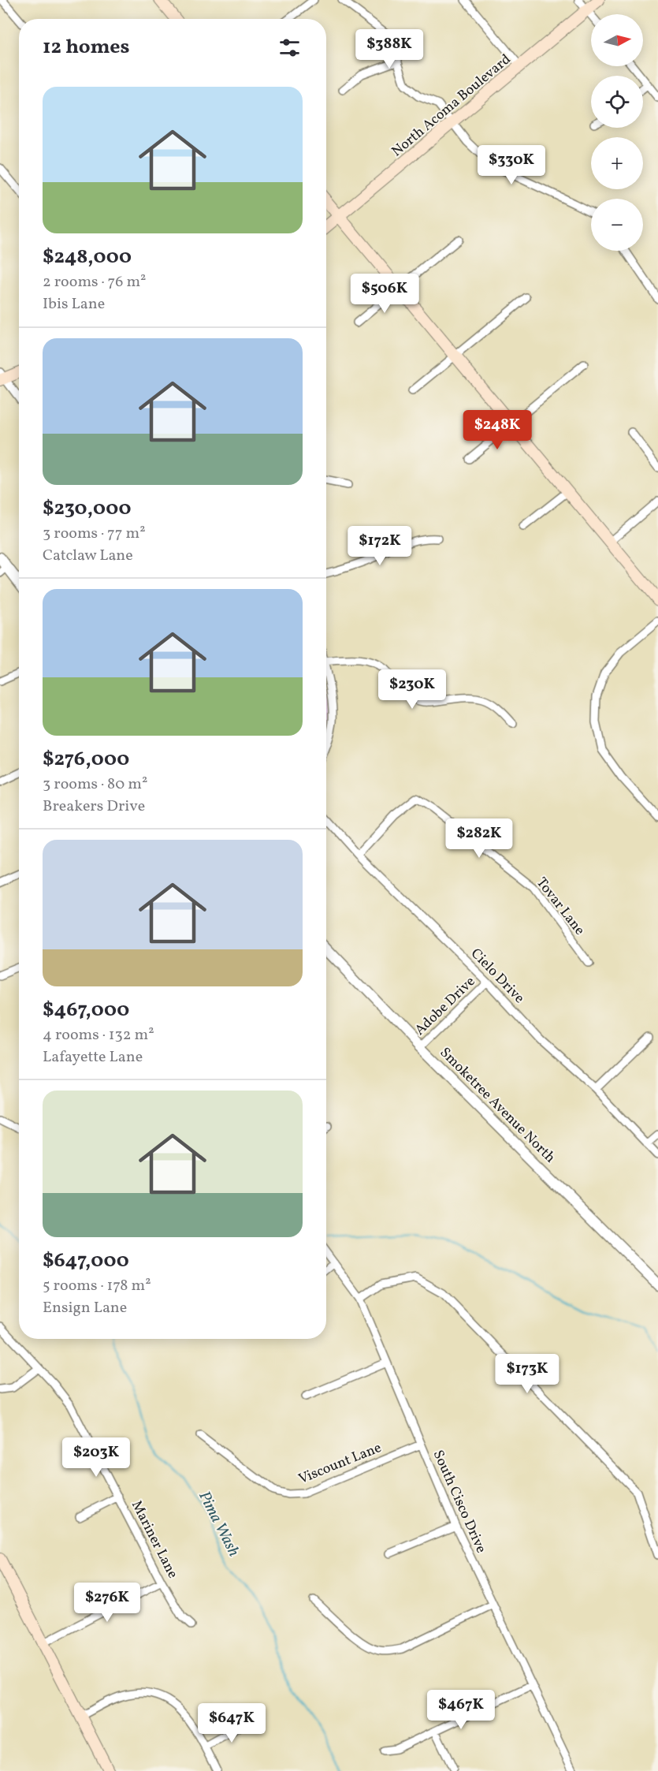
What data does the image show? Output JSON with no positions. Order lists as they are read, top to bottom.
{
  "streets": {
    "main road": ["North Acoma Boulevard"],
    "street": [
      "Tovar Lane",
      "Cielo Drive",
      "Adobe Drive",
      "Smoketree Avenue North",
      "Viscount Lane",
      "South Cisco Drive",
      "Mariner Lane"
    ]
  },
  "crossings": [
    ["Tovar Lane", "Cielo Drive"],
    ["Cielo Drive", "Adobe Drive"],
    ["Adobe Drive", "Smoketree Avenue North"],
    ["Viscount Lane", "South Cisco Drive"]
  ],
  "water": ["Pima Wash"],
  "north": "right",
  "page": {
    "map_buttons": ["+", "−"],
    "heading": "12 homes",
    "price": [
      "$388K",
      "$330K",
      "$506K",
      "$248K",
      "$172K",
      "$230K",
      "$282K",
      "$173K",
      "$203K",
      "$276K",
      "$467K",
      "$647K"
    ],
    "list": [
      {
        "name": "$248,000",
        "note": "2 rooms · 76 m² · Ibis Lane"
      },
      {
        "name": "$230,000",
        "note": "3 rooms · 77 m² · Catclaw Lane"
      },
      {
        "name": "$276,000",
        "note": "3 rooms · 80 m² · Breakers Drive"
      },
      {
        "name": "$467,000",
        "note": "4 rooms · 132 m² · Lafayette Lane"
      },
      {
        "name": "$647,000",
        "note": "5 rooms · 178 m² · Ensign Lane"
      }
    ]
  }
}
